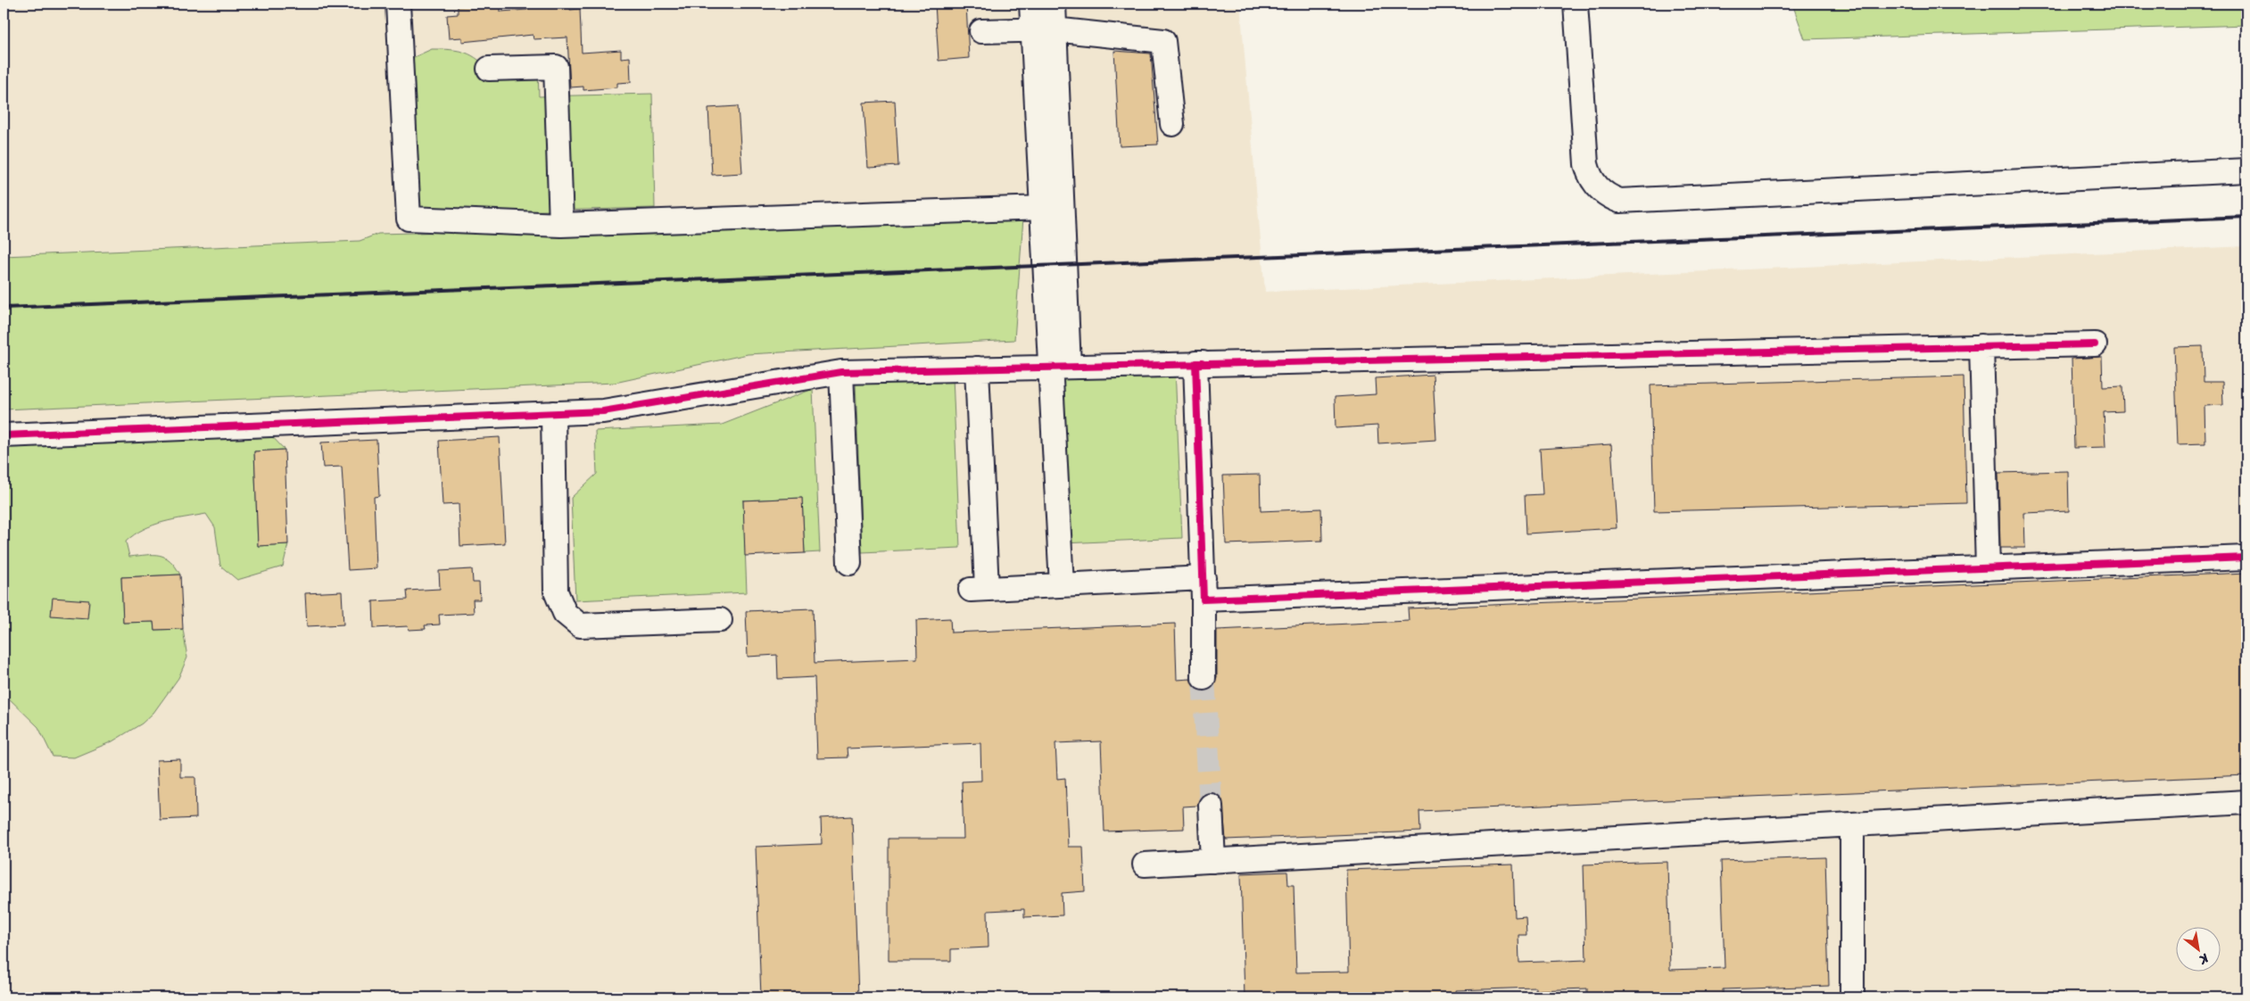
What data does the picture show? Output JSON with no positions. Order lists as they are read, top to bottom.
{
  "north": "bottom right"
}
